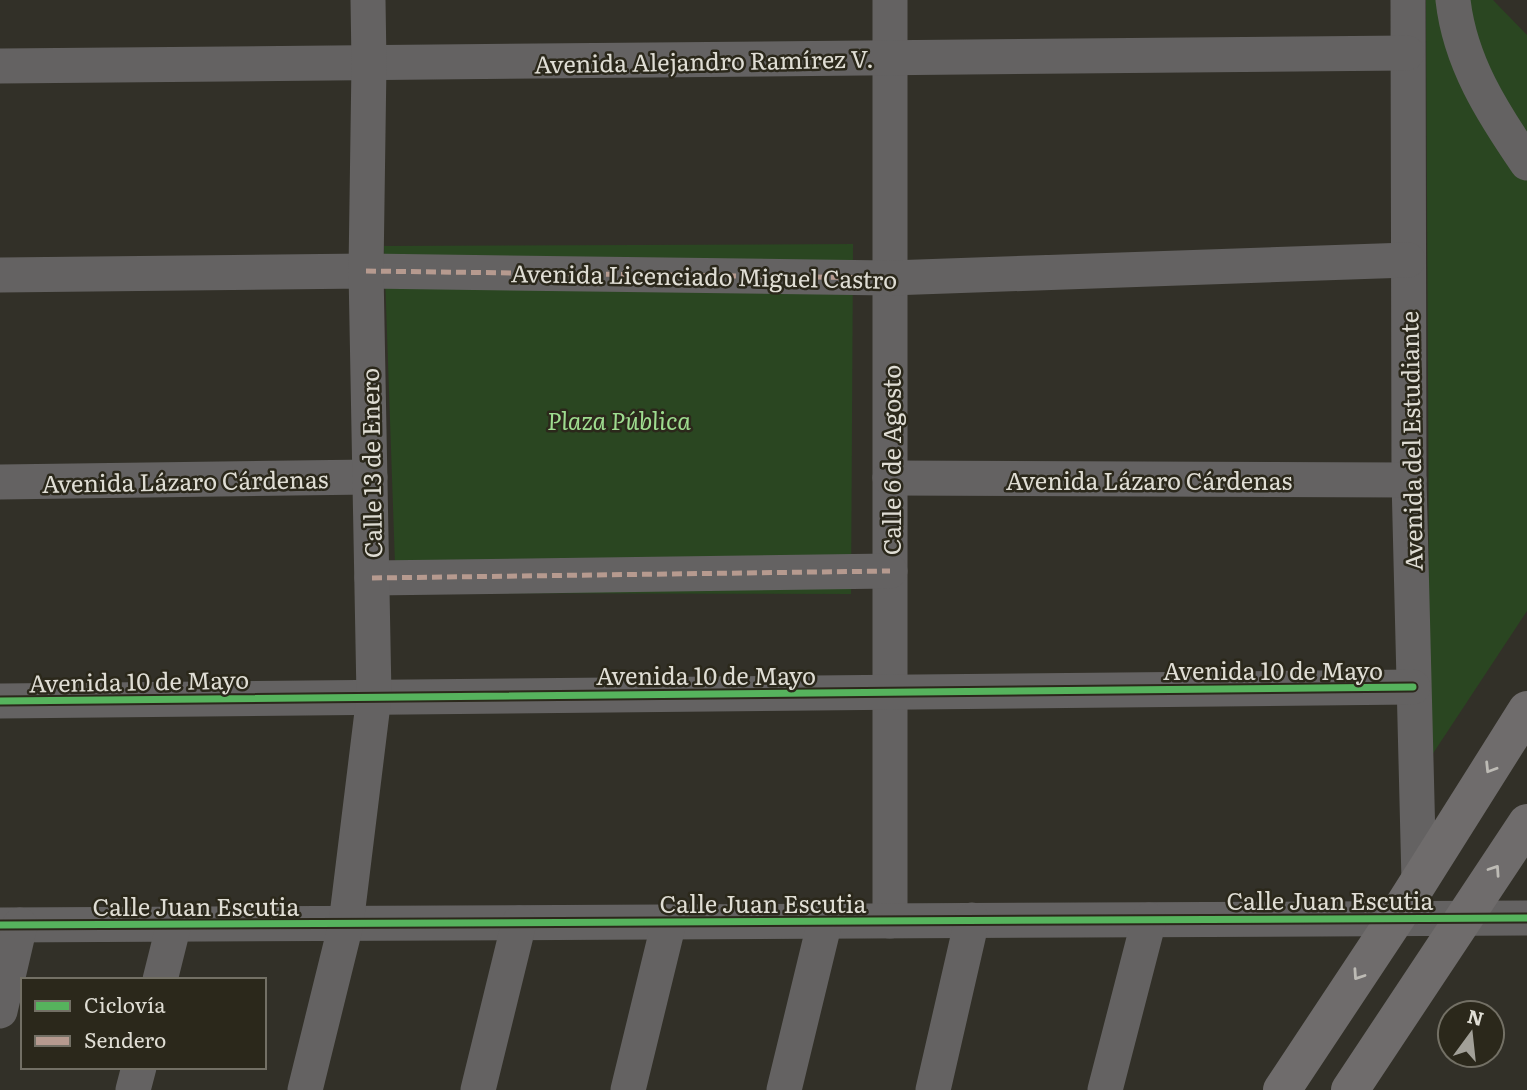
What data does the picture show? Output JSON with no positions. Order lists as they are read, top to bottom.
{
  "streets": {
    "street": [
      "Avenida Alejandro Ramírez V.",
      "Avenida Licenciado Miguel Castro",
      "Avenida del Estudiante",
      "Calle 6 de Agosto",
      "Calle 13 de Enero",
      "Avenida Lázaro Cárdenas",
      "Avenida 10 de Mayo",
      "Calle Juan Escutia"
    ]
  },
  "crossings": [
    ["Avenida Alejandro Ramírez V.", "Avenida del Estudiante"],
    ["Avenida Alejandro Ramírez V.", "Calle 6 de Agosto"],
    ["Avenida Alejandro Ramírez V.", "Calle 13 de Enero"],
    ["Avenida Licenciado Miguel Castro", "Avenida del Estudiante"],
    ["Avenida Licenciado Miguel Castro", "Calle 6 de Agosto"],
    ["Avenida Licenciado Miguel Castro", "Calle 13 de Enero"],
    ["Avenida del Estudiante", "Avenida Lázaro Cárdenas"],
    ["Avenida del Estudiante", "Avenida 10 de Mayo"],
    ["Calle 6 de Agosto", "Avenida Lázaro Cárdenas"],
    ["Calle 6 de Agosto", "Avenida 10 de Mayo"],
    ["Calle 6 de Agosto", "Calle Juan Escutia"],
    ["Calle 13 de Enero", "Avenida Lázaro Cárdenas"],
    ["Calle 13 de Enero", "Avenida 10 de Mayo"],
    ["Calle 13 de Enero", "Calle Juan Escutia"]
  ],
  "parks": ["Plaza Pública"],
  "legend": ["Ciclovía", "Sendero"],
  "north": "top"
}
